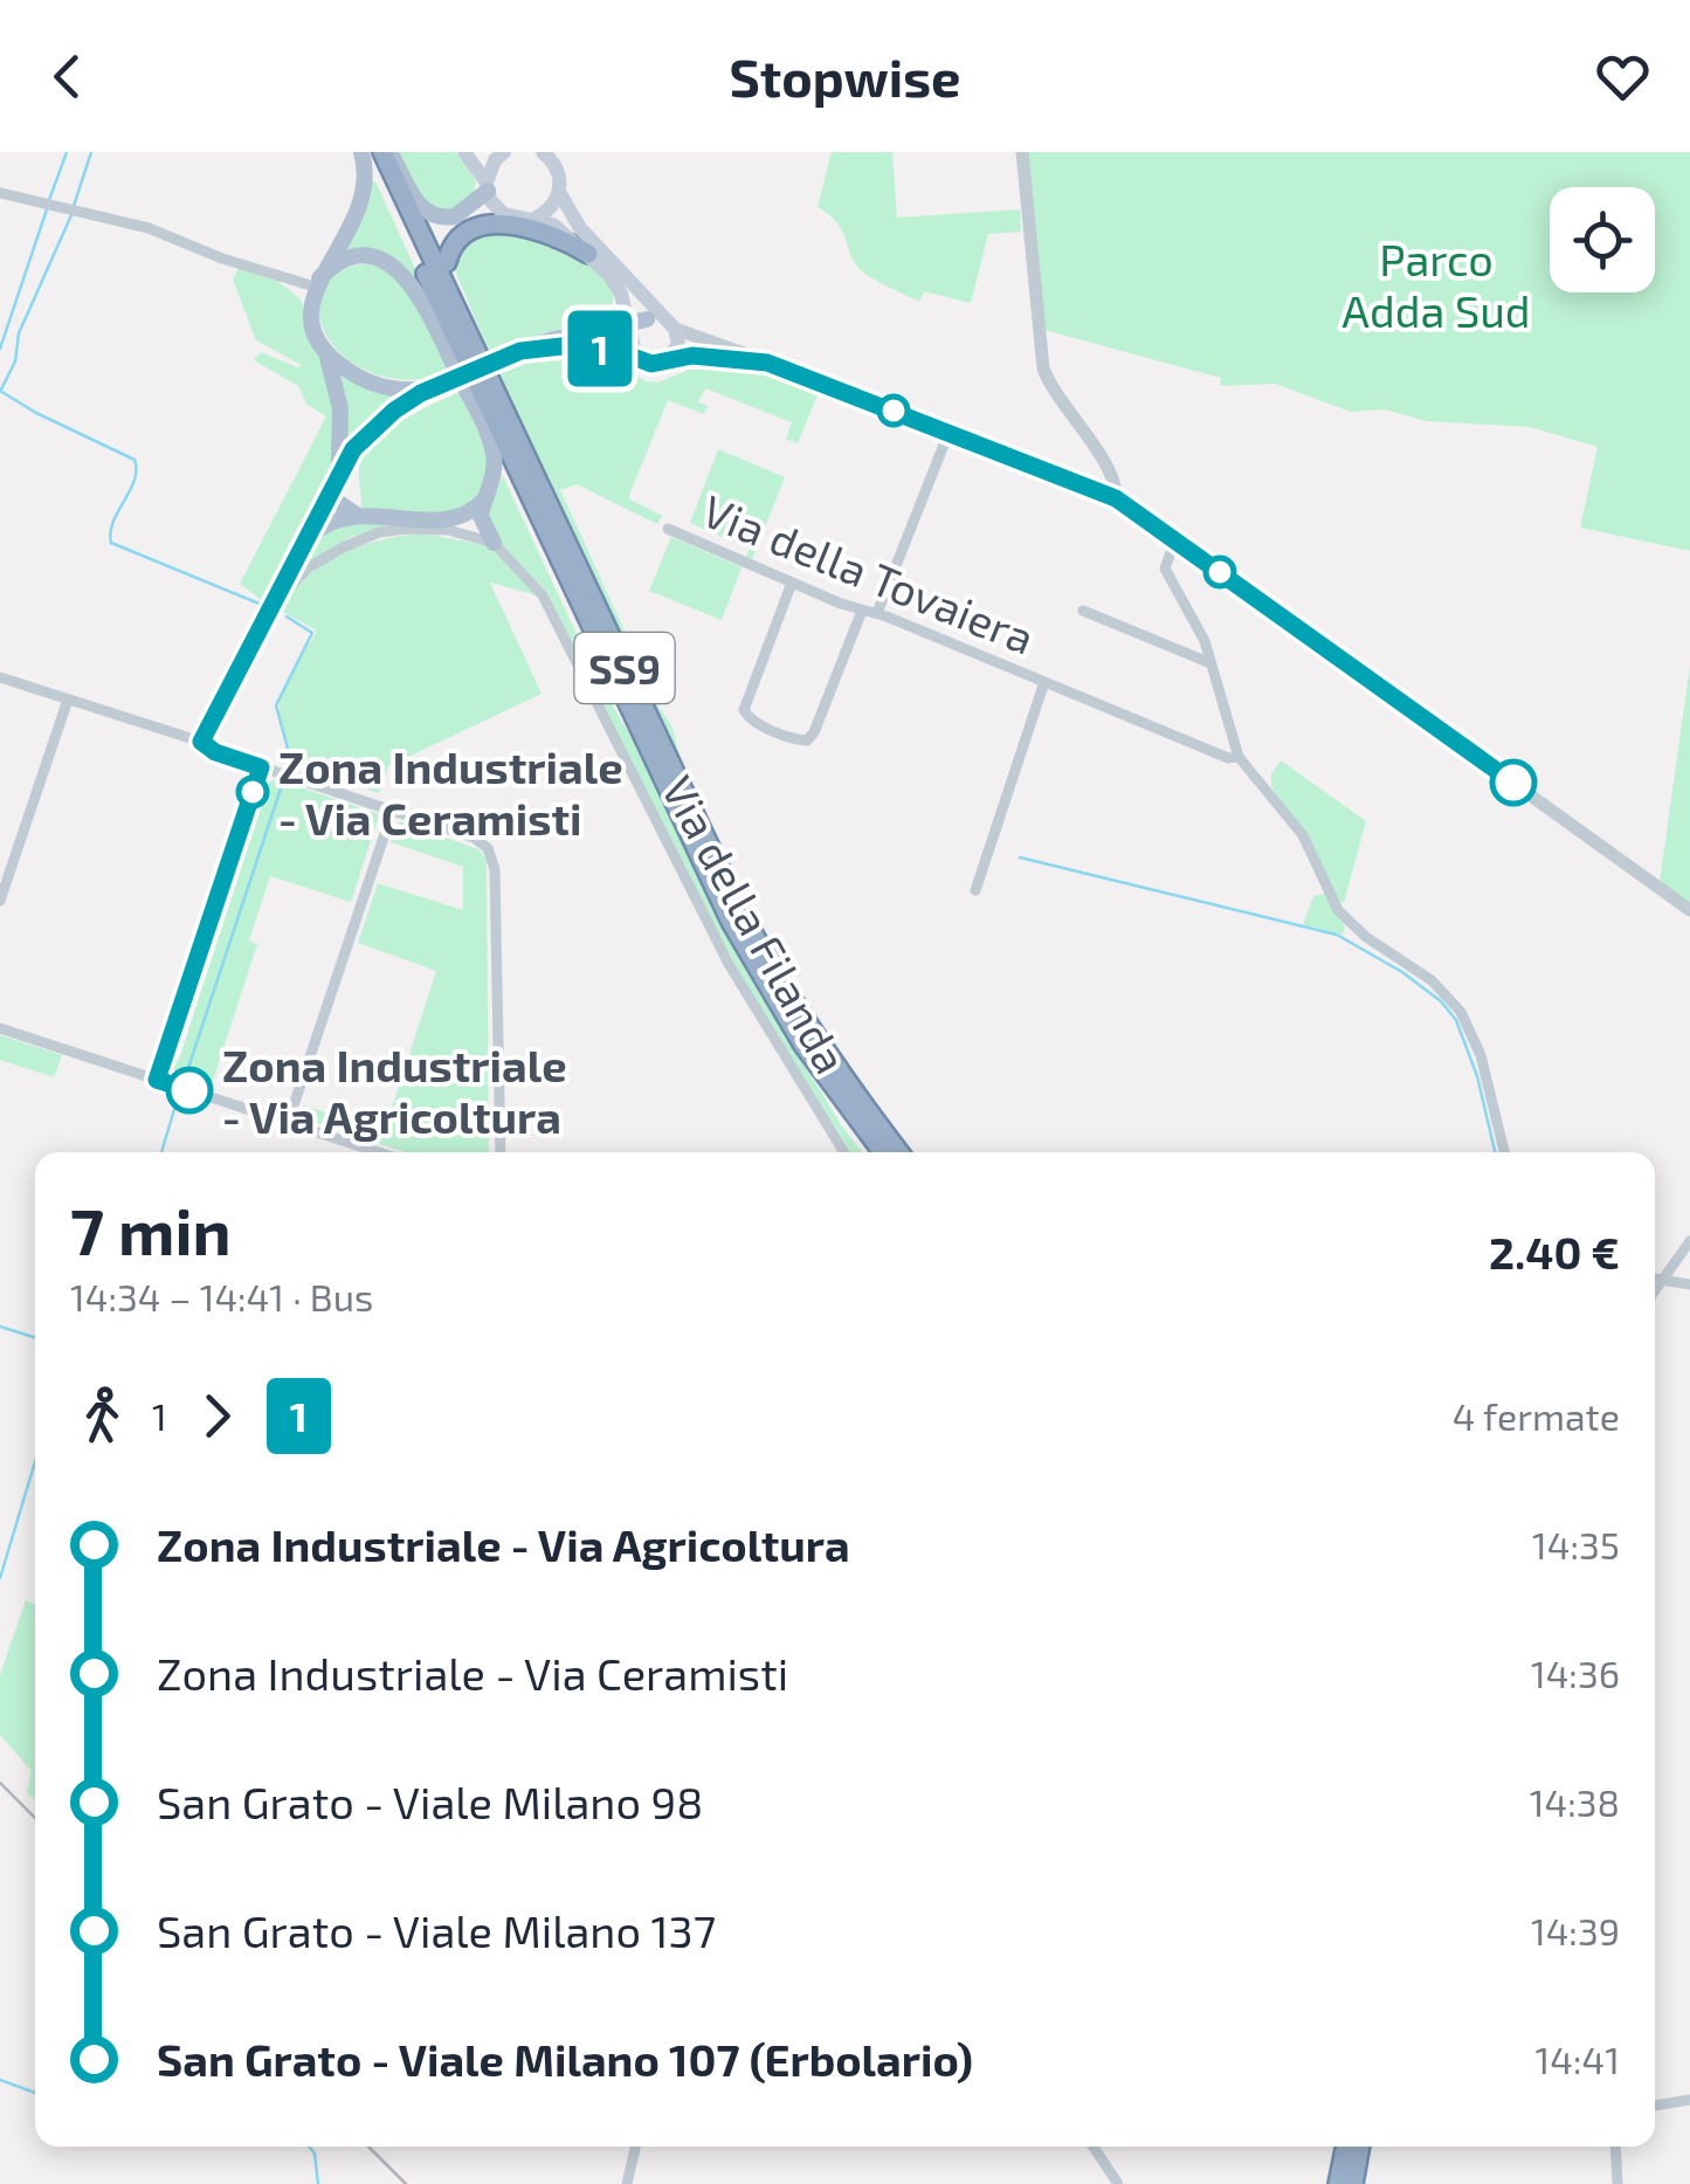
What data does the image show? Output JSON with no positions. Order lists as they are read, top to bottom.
{
  "streets": {
    "highway": ["SS9"],
    "street": ["Via della Tovaiera", "Via della Filanda"]
  },
  "parks": ["Parco Adda Sud"],
  "places": ["Zona Industriale - Via Ceramisti", "Zona Industriale - Via Agricoltura"],
  "lines": ["bus line 1"],
  "page": {
    "header": "Stopwise",
    "on_map": "1",
    "heading": ["7 min", "14:34 – 14:41 · Bus", "2.40 €"],
    "legs": ["1", "1", "4 fermate"],
    "list": [
      {
        "name": "Zona Industriale - Via Agricoltura",
        "value": "14:35"
      },
      {
        "name": "Zona Industriale - Via Ceramisti",
        "value": "14:36"
      },
      {
        "name": "San Grato - Viale Milano 98",
        "value": "14:38"
      },
      {
        "name": "San Grato - Viale Milano 137",
        "value": "14:39"
      },
      {
        "name": "San Grato - Viale Milano 107 (Erbolario)",
        "value": "14:41"
      }
    ]
  }
}
